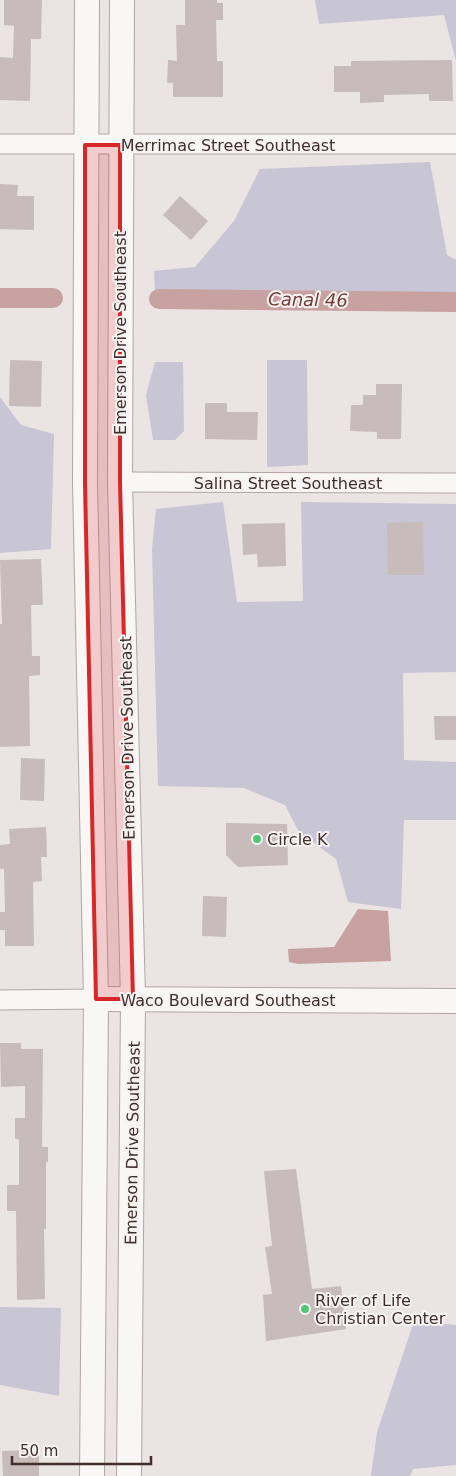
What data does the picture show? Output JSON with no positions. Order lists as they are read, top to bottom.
{
  "streets": {
    "street": [
      "Merrimac Street Southeast",
      "Emerson Drive Southeast",
      "Salina Street Southeast",
      "Waco Boulevard Southeast"
    ]
  },
  "crossings": [
    ["Merrimac Street Southeast", "Emerson Drive Southeast"],
    ["Emerson Drive Southeast", "Salina Street Southeast"],
    ["Emerson Drive Southeast", "Waco Boulevard Southeast"]
  ],
  "water": ["Canal 46"],
  "places": ["Circle K", "River of Life Christian Center"],
  "scale_bar": "50 m"
}
